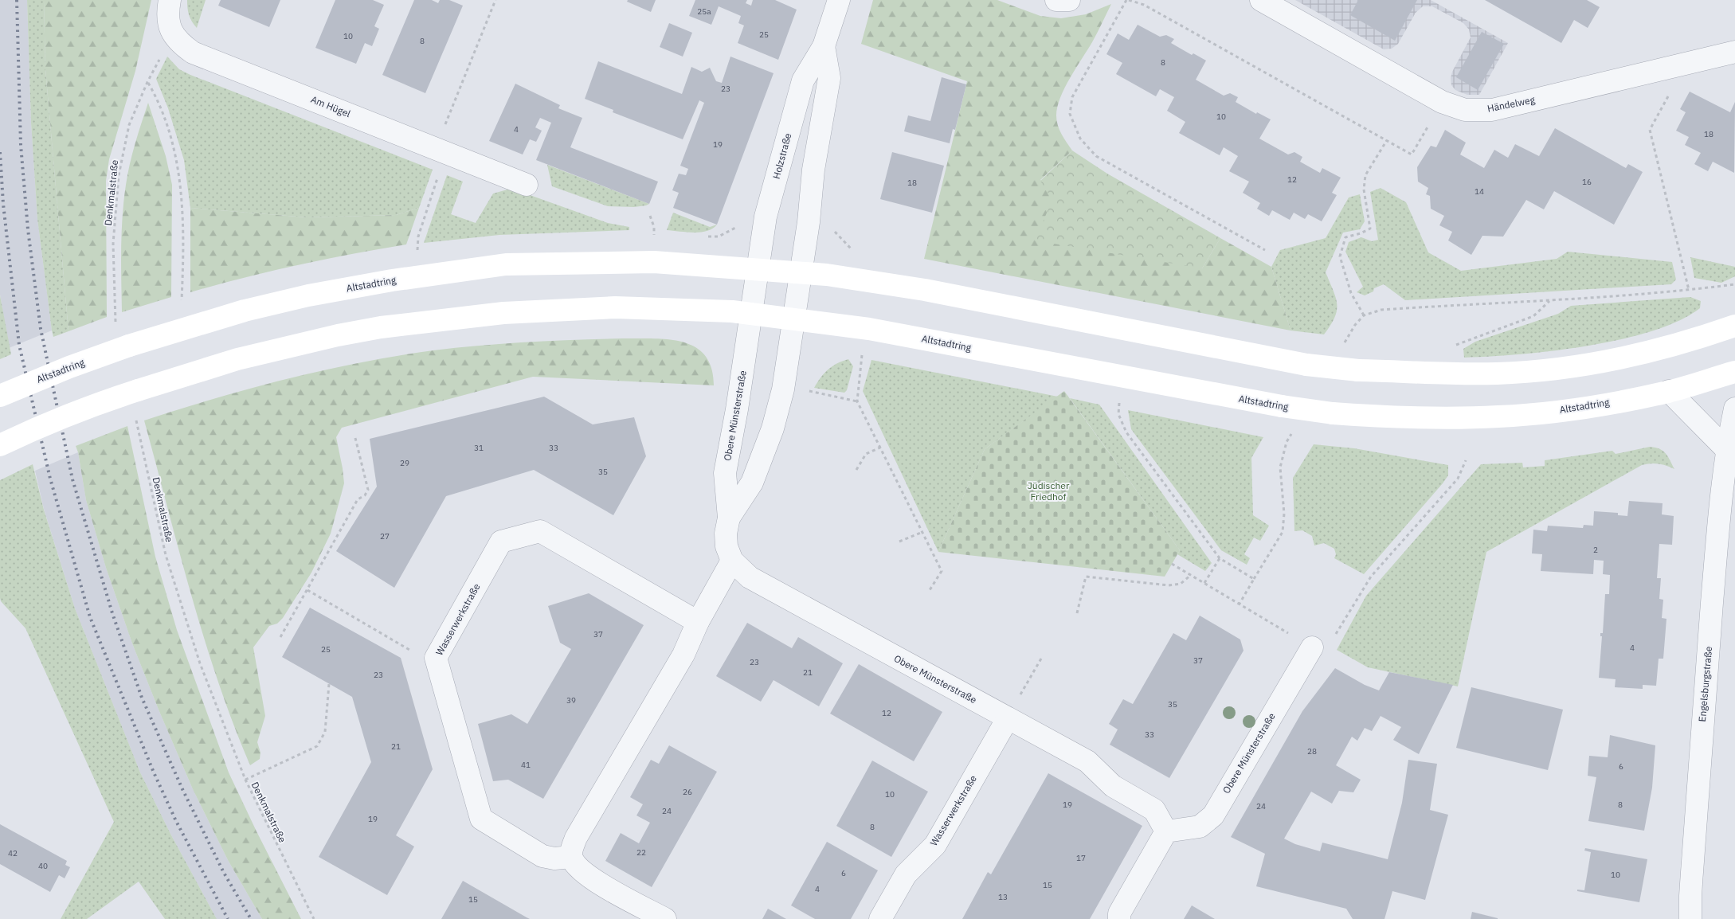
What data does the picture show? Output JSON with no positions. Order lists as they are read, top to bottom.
{
  "streets": {
    "main road": ["Altstadtring"],
    "street": [
      "Händelweg",
      "Am Hügel",
      "Holzstraße",
      "Obere Münsterstraße",
      "Wasserwerkstraße",
      "Engelsburgstraße"
    ],
    "path": ["Denkmalstraße"]
  },
  "crossings": [
    ["Holzstraße", "Altstadtring"],
    ["Altstadtring", "Obere Münsterstraße"],
    ["Obere Münsterstraße", "Wasserwerkstraße"]
  ],
  "parks": ["Jüdischer Friedhof"],
  "house_numbers": [
    "25a",
    "25",
    "10",
    "8",
    "8",
    "23",
    "10",
    "4",
    "18",
    "19",
    "12",
    "16",
    "18",
    "14",
    "31",
    "33",
    "29",
    "35",
    "27",
    "2",
    "37",
    "4",
    "25",
    "37",
    "23",
    "21",
    "23",
    "39",
    "35",
    "12",
    "33",
    "21",
    "28",
    "41",
    "6",
    "26",
    "10",
    "19",
    "8",
    "24",
    "24",
    "19",
    "8",
    "22",
    "42",
    "17",
    "40",
    "6",
    "10",
    "15",
    "4",
    "13",
    "15"
  ]
}
